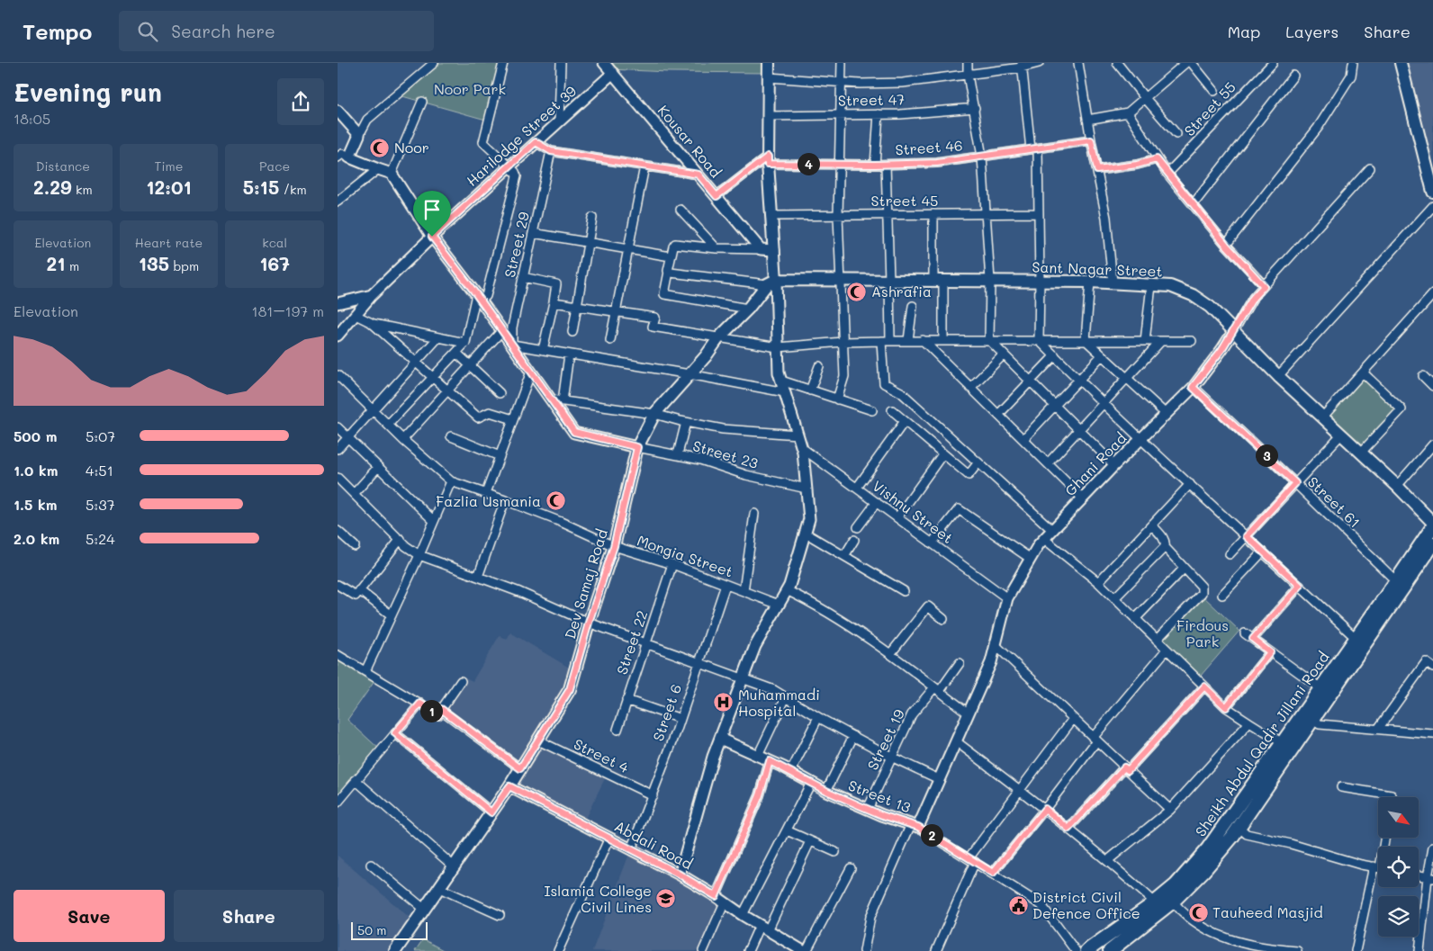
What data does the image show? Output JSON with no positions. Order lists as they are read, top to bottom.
{
  "streets": {
    "main road": ["Sant Nagar Street", "Dev Samaj Road", "Sheikh Abdul Qadir Jillani Road"],
    "street": [
      "Street 47",
      "Street 55",
      "Harilodge Street 39",
      "Kousar Road",
      "Street 46",
      "Street 45",
      "Street 29",
      "Street 23",
      "Ghani Road",
      "Street 61",
      "Vishnu Street",
      "Mongia Street",
      "Street 22",
      "Street 6",
      "Street 19",
      "Street 4",
      "Street 13",
      "Abdali Road"
    ]
  },
  "crossings": [
    ["Harilodge Street 39", "Kousar Road"],
    ["Sant Nagar Street", "Ghani Road"],
    ["Sant Nagar Street", "Dev Samaj Road"],
    ["Sant Nagar Street", "Sheikh Abdul Qadir Jillani Road"],
    ["Street 23", "Dev Samaj Road"],
    ["Ghani Road", "Street 61"],
    ["Ghani Road", "Vishnu Street"],
    ["Ghani Road", "Street 13"],
    ["Street 61", "Sheikh Abdul Qadir Jillani Road"],
    ["Mongia Street", "Dev Samaj Road"],
    ["Mongia Street", "Street 22"],
    ["Mongia Street", "Street 6"],
    ["Dev Samaj Road", "Street 4"],
    ["Dev Samaj Road", "Abdali Road"],
    ["Street 6", "Street 4"],
    ["Street 6", "Abdali Road"],
    ["Street 19", "Street 13"]
  ],
  "parks": ["Noor Park", "Firdous Park"],
  "places": {
    "mosque": [
      "Noor",
      "Ashrafia",
      "Fazlia Usmania",
      "Tauheed Masjid"
    ],
    "hospital": ["Muhammadi Hospital"],
    "school or university": ["Islamia College Civil Lines"],
    "public building": ["District Civil Defence Office"]
  },
  "scale_bar": "50 m",
  "north": "bottom right",
  "page": {
    "header": "Tempo",
    "search": "Search here",
    "nav": ["Map", "Layers", "Share"],
    "heading": ["Evening run", "18:05"],
    "stats": [
      ["Distance", "2.29 km"],
      ["Time", "12:01"],
      ["Pace", "5:15 /km"],
      ["Elevation", "21 m"],
      ["Heart rate", "135 bpm"],
      ["kcal", "167"]
    ],
    "pins": [
      "4",
      "3",
      "1",
      "2"
    ],
    "chart": ["Elevation", "181–197 m"],
    "list": [
      {
        "name": "500 m",
        "note": "5:07"
      },
      {
        "name": "1.0 km",
        "note": "4:51"
      },
      {
        "name": "1.5 km",
        "note": "5:37"
      },
      {
        "name": "2.0 km",
        "note": "5:24"
      }
    ],
    "buttons": ["Save", "Share"],
    "scale": "50 m"
  }
}
